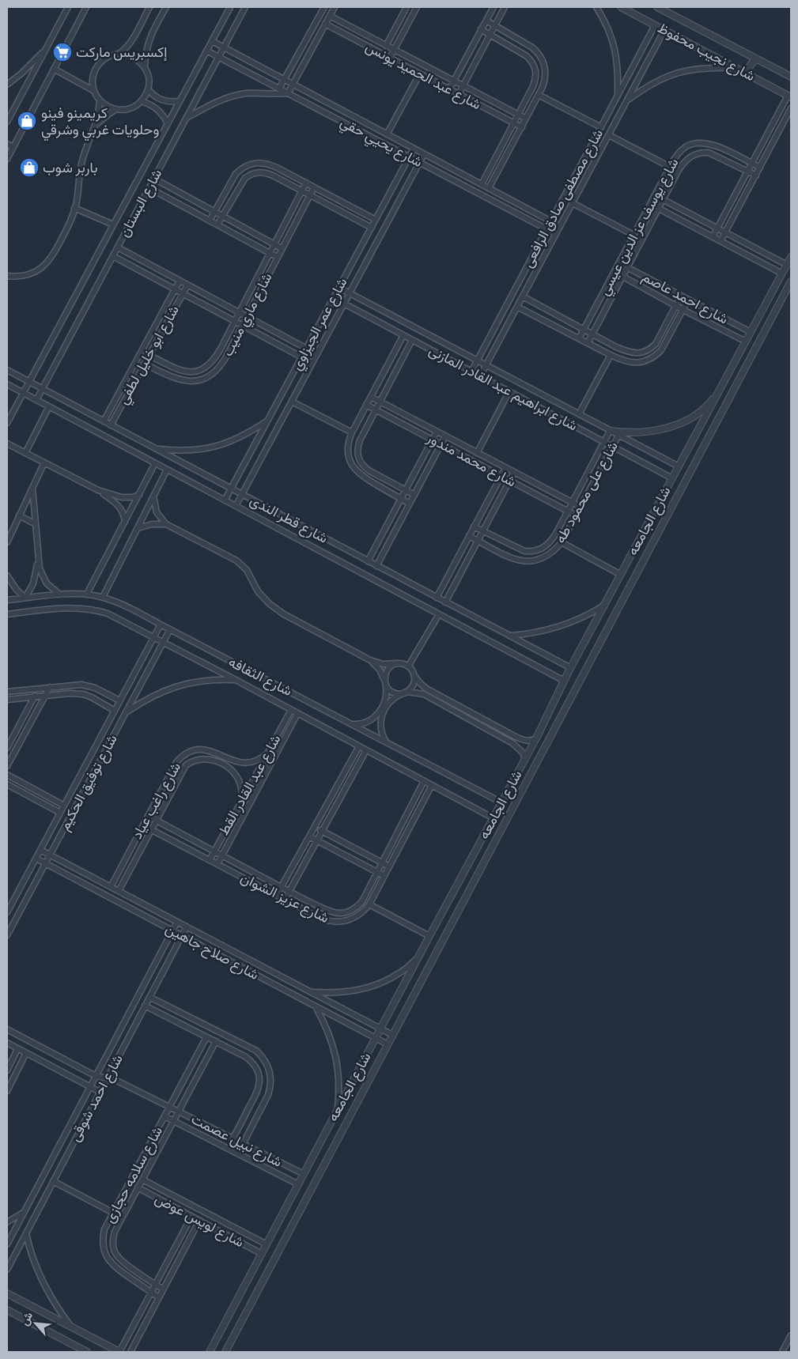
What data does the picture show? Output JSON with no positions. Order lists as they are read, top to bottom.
{
  "streets": {
    "street": [
      "شارع نجيب محفوظ",
      "شارع عبد الحميد يونس",
      "شارع يحيي حقي",
      "شارع مصطفى صادق الرافعى",
      "شارع البستان",
      "شارع يوسف عز الدين عيسي",
      "شارع احمد عاصم",
      "شارع ماري منيب",
      "شارع عمر الجيزاوي",
      "شارع ابو خليل لطفي",
      "شارع ابراهيم عبد القادر المازنى",
      "شارع محمد مندور",
      "شارع على محمود طه",
      "شارع قطر الندى",
      "شارع الجامعه",
      "شارع الثقافه",
      "شارع توفيق الحكيم",
      "شارع عبد القادر القط",
      "شارع راغب عياد",
      "شارع عزيز الشوان",
      "شارع صلاح جاهين",
      "شارع احمد شوقى",
      "شارع نبيل عصمت",
      "شارع سلامه حجازى",
      "شارع لويس عوض"
    ]
  },
  "crossings": [
    ["شارع نجيب محفوظ", "شارع مصطفى صادق الرافعى"],
    ["شارع يحيي حقي", "شارع مصطفى صادق الرافعى"],
    ["شارع يحيي حقي", "شارع البستان"],
    ["شارع يحيي حقي", "شارع عمر الجيزاوي"],
    ["شارع مصطفى صادق الرافعى", "شارع ابراهيم عبد القادر المازنى"],
    ["شارع البستان", "شارع قطر الندى"],
    ["شارع يوسف عز الدين عيسي", "شارع احمد عاصم"],
    ["شارع احمد عاصم", "شارع الجامعه"],
    ["شارع ماري منيب", "شارع ابو خليل لطفي"],
    ["شارع عمر الجيزاوي", "شارع ابراهيم عبد القادر المازنى"],
    ["شارع عمر الجيزاوي", "شارع قطر الندى"],
    ["شارع ابو خليل لطفي", "شارع قطر الندى"],
    ["شارع ابراهيم عبد القادر المازنى", "شارع على محمود طه"],
    ["شارع ابراهيم عبد القادر المازنى", "شارع الجامعه"],
    ["شارع محمد مندور", "شارع على محمود طه"],
    ["شارع قطر الندى", "شارع الجامعه"],
    ["شارع الجامعه", "شارع الثقافه"],
    ["شارع الجامعه", "شارع صلاح جاهين"],
    ["شارع الجامعه", "شارع نبيل عصمت"],
    ["شارع الجامعه", "شارع لويس عوض"],
    ["شارع الثقافه", "شارع توفيق الحكيم"],
    ["شارع الثقافه", "شارع عبد القادر القط"],
    ["شارع الثقافه", "شارع عزيز الشوان"],
    ["شارع توفيق الحكيم", "شارع صلاح جاهين"],
    ["شارع عبد القادر القط", "شارع راغب عياد"],
    ["شارع عبد القادر القط", "شارع عزيز الشوان"],
    ["شارع راغب عياد", "شارع عزيز الشوان"],
    ["شارع راغب عياد", "شارع صلاح جاهين"],
    ["شارع صلاح جاهين", "شارع احمد شوقى"],
    ["شارع احمد شوقى", "شارع نبيل عصمت"],
    ["شارع نبيل عصمت", "شارع سلامه حجازى"],
    ["شارع سلامه حجازى", "شارع لويس عوض"]
  ],
  "places": {
    "supermarket": ["إكسبريس ماركت"],
    "shop": ["كريمينو فينو وحلويات غربي وشرقي", "باربر شوب"]
  },
  "north": "top left"
}
